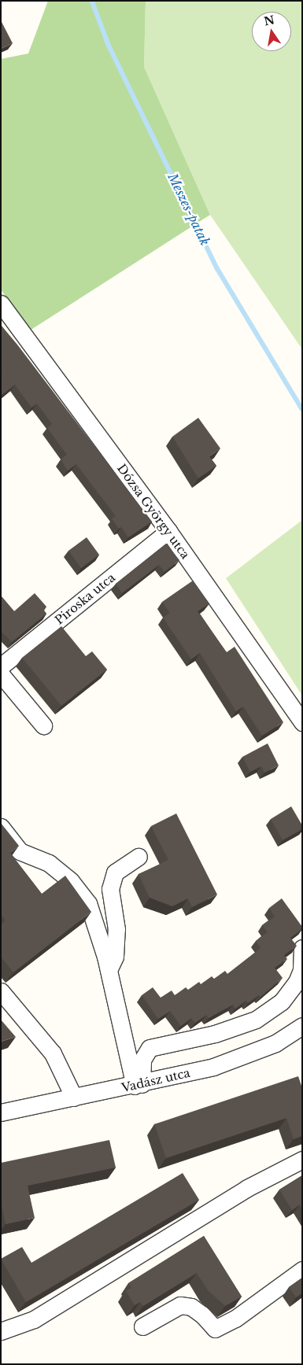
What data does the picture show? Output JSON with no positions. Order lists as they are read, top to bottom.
{
  "streets": {
    "street": ["Dózsa György utca", "Piroska utca", "Vadász utca"]
  },
  "crossings": [
    ["Dózsa György utca", "Piroska utca"]
  ],
  "water": ["Meszes-patak"],
  "north": "top"
}
